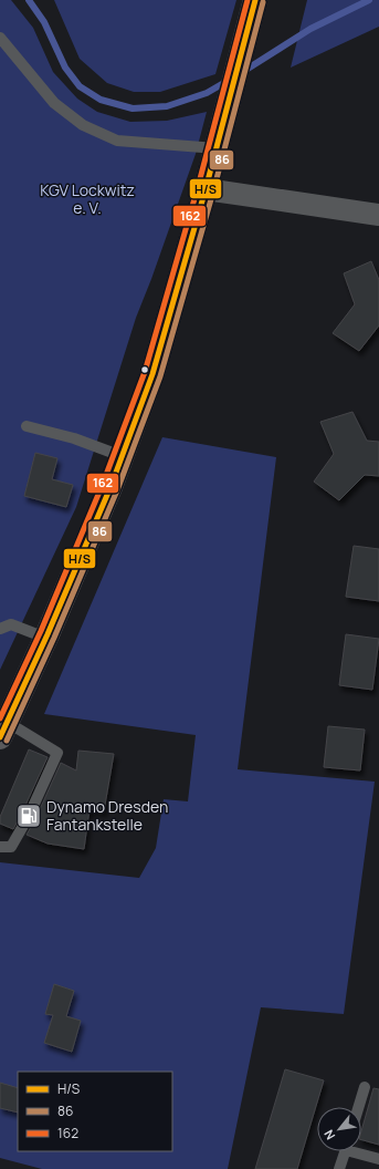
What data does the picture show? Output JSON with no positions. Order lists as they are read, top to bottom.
{
  "parks": ["KGV Lockwitz e. V."],
  "places": {
    "fuel station": ["Dynamo Dresden Fantankstelle"]
  },
  "lines": ["transit line H/S", "transit line 162", "transit line 86"],
  "legend": ["H/S", "86", "162"],
  "north": "bottom left"
}
